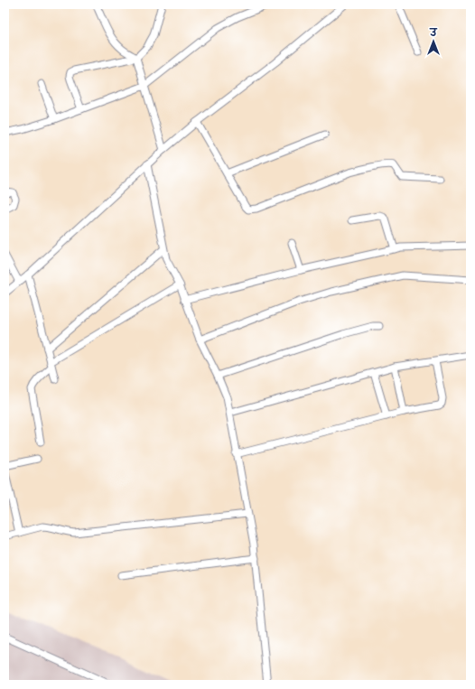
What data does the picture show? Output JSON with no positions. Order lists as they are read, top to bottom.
{
  "north": "top"
}
